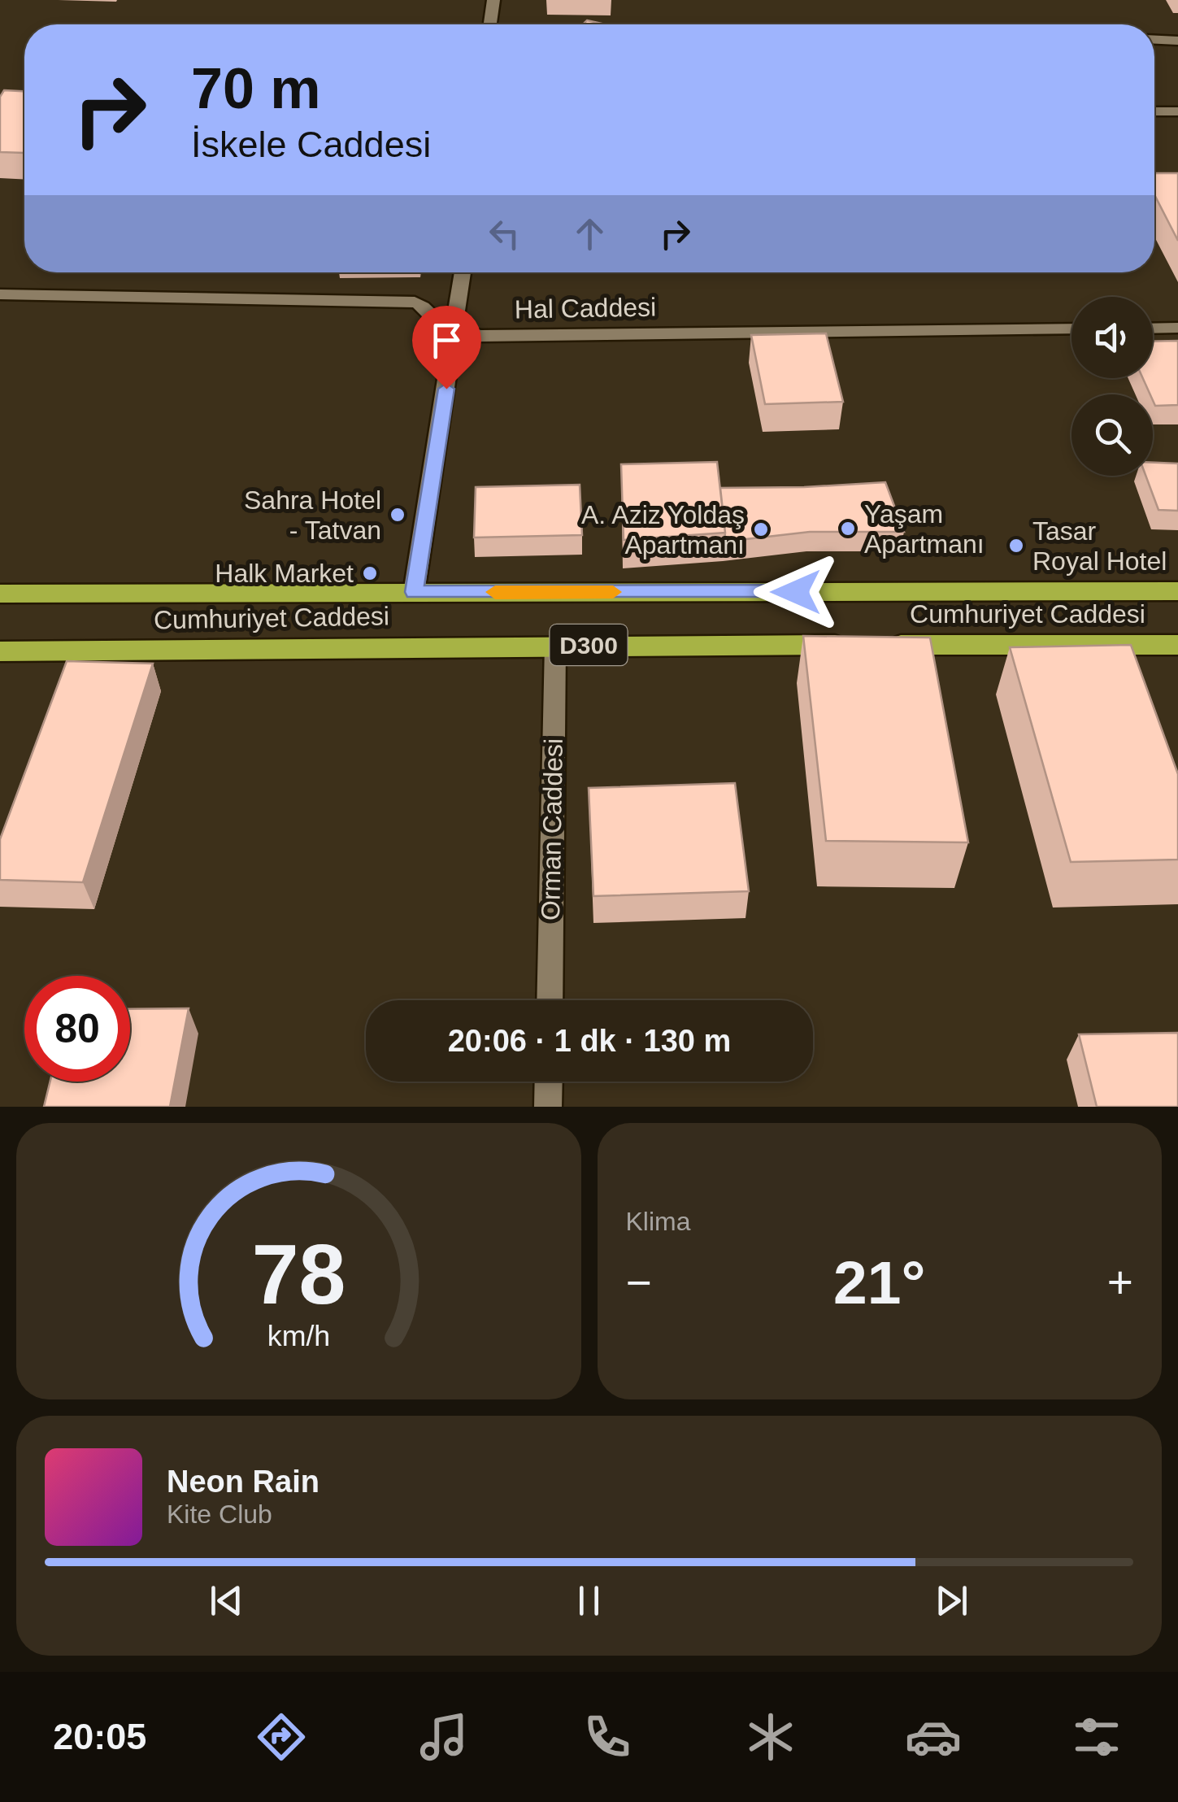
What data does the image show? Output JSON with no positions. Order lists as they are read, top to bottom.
{
  "streets": {
    "highway": ["Cumhuriyet Caddesi", "D300"],
    "street": ["Hal Caddesi", "Orman Caddesi"]
  },
  "crossings": [
    ["Cumhuriyet Caddesi", "Orman Caddesi"]
  ],
  "places": [
    "Sahra Hotel - Tatvan",
    "Yaşam Apartmanı",
    "A. Aziz Yoldaş Apartmanı",
    "Tasar Royal Hotel",
    "Halk Market"
  ],
  "page": {
    "turn": ["70 m", "İskele Caddesi"],
    "limit": "80",
    "trip": "20:06 · 1 dk · 130 m",
    "tile": "Klima",
    "heat": ["−", "21°", "+"],
    "song": ["Neon Rain", "Kite Club"],
    "tabs": "20:05",
    "gauge": ["78", "km/h"]
  }
}
